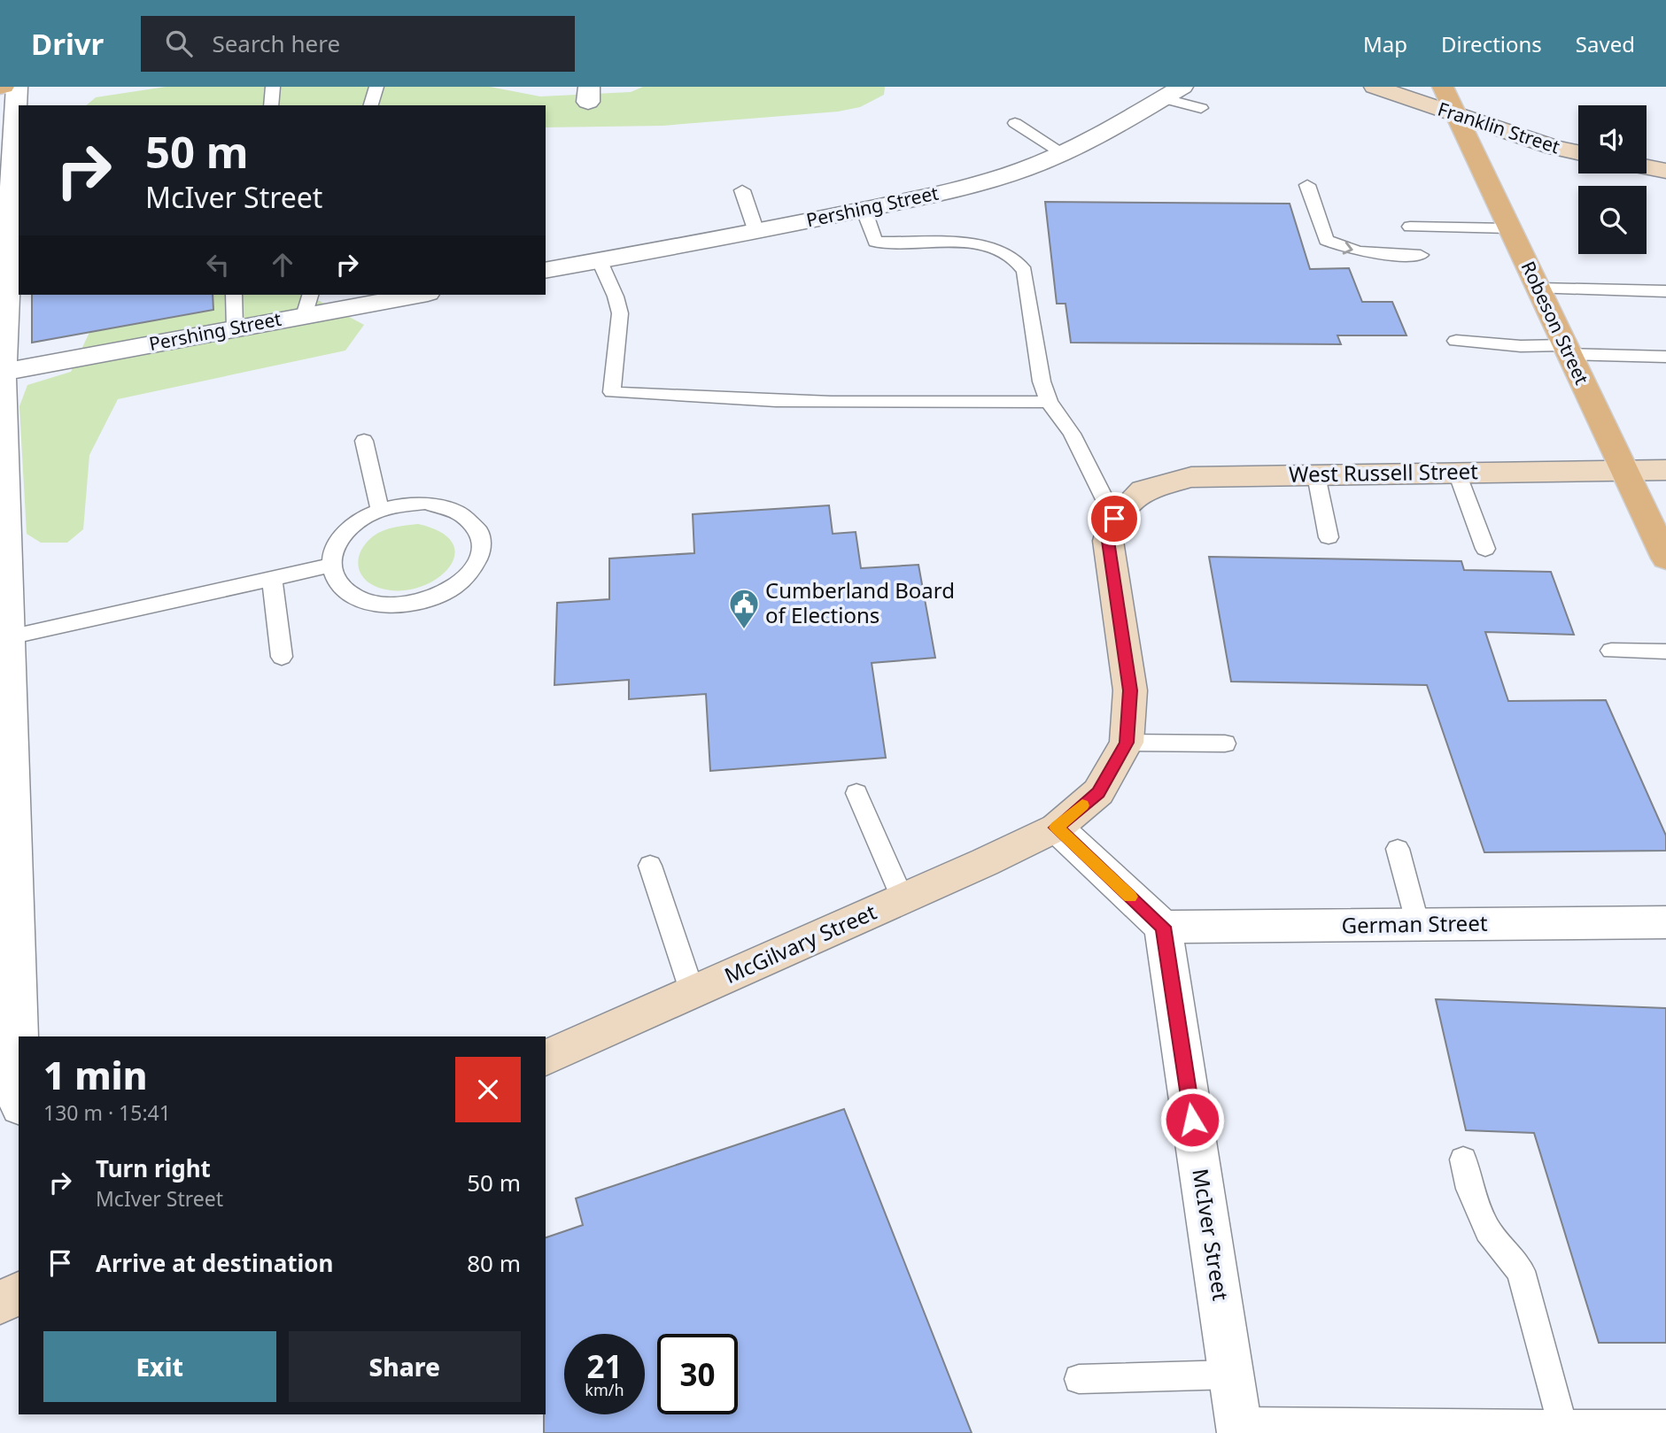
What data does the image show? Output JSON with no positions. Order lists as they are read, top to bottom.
{
  "streets": {
    "main road": ["Robeson Street"],
    "street": [
      "Franklin Street",
      "Pershing Street",
      "West Russell Street",
      "German Street",
      "McGilvary Street",
      "McIver Street"
    ]
  },
  "crossings": [
    ["Franklin Street", "Robeson Street"],
    ["Robeson Street", "West Russell Street"],
    ["German Street", "McIver Street"]
  ],
  "places": {
    "public building": ["Cumberland Board of Elections"]
  },
  "page": {
    "header": "Drivr",
    "search": "Search here",
    "nav": ["Map", "Directions", "Saved"],
    "turn": ["50 m", "McIver Street"],
    "heading": ["1 min", "130 m · 15:41"],
    "list": [
      {
        "name": "Turn right",
        "note": "McIver Street",
        "value": "50 m"
      },
      {
        "name": "Arrive at destination",
        "value": "80 m"
      }
    ],
    "buttons": ["Exit", "Share"],
    "speed": "21 km/h",
    "limit": "30"
  }
}
